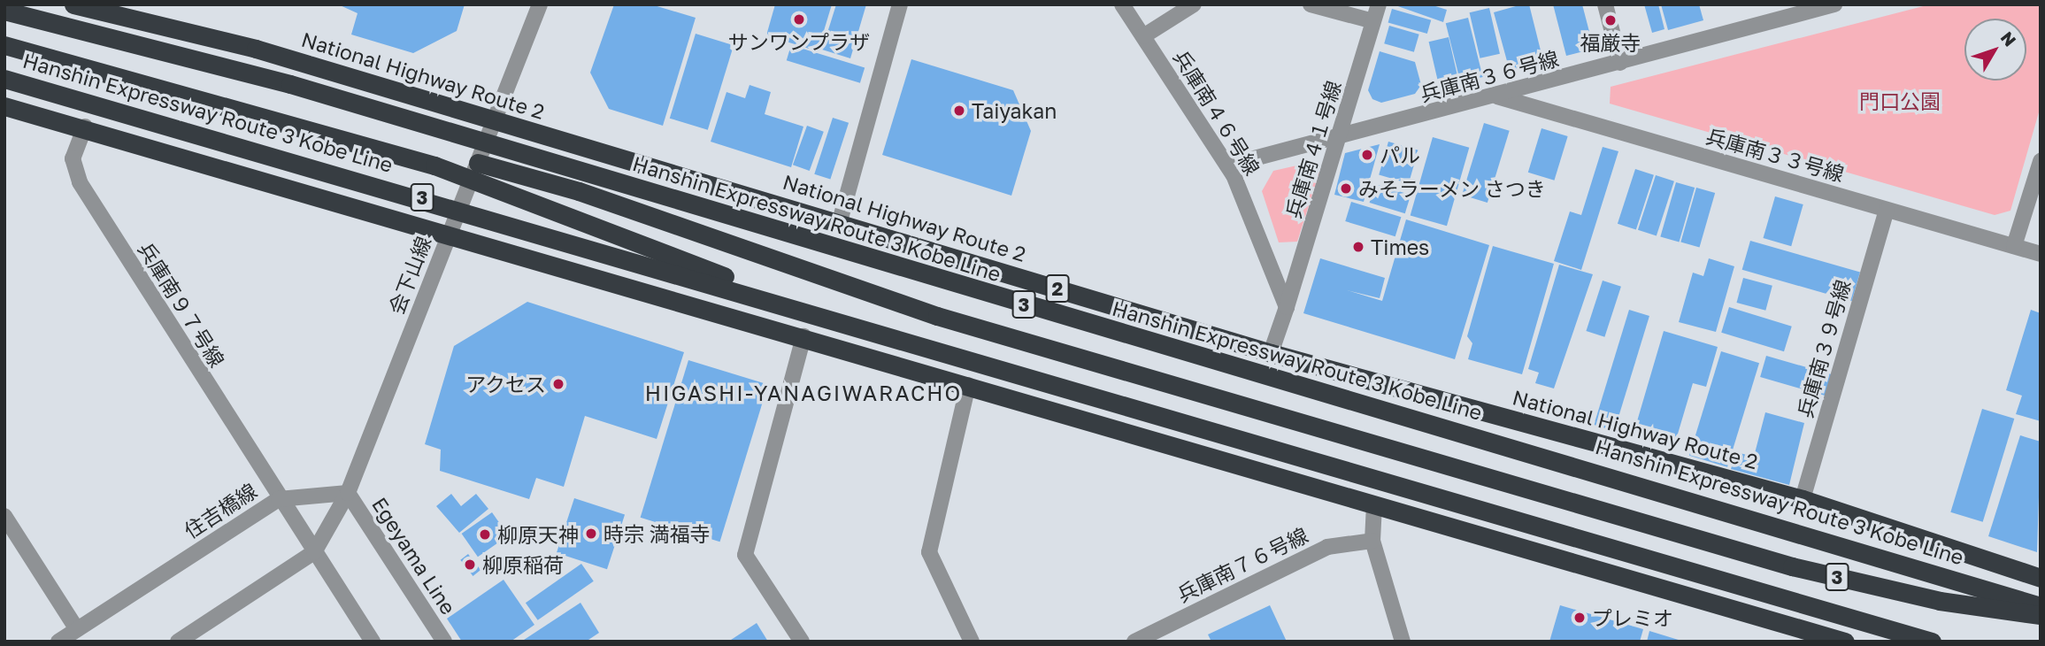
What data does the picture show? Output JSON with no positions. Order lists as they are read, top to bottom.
{
  "streets": {
    "highway": [
      "National Highway Route 2",
      "Hanshin Expressway Route 3 Kobe Line",
      "3",
      "2"
    ],
    "street": [
      "兵庫南３６号線",
      "兵庫南４６号線",
      "兵庫南４１号線",
      "兵庫南３３号線",
      "会下山線",
      "兵庫南９７号線",
      "兵庫南３９号線",
      "住吉橋線",
      "Egeyama Line",
      "兵庫南７６号線"
    ]
  },
  "crossings": [
    ["National Highway Route 2", "会下山線"],
    ["National Highway Route 2", "兵庫南３９号線"],
    ["兵庫南３６号線", "兵庫南４６号線"],
    ["兵庫南３６号線", "兵庫南４１号線"],
    ["兵庫南３６号線", "兵庫南３３号線"],
    ["Hanshin Expressway Route 3 Kobe Line", "3"],
    ["兵庫南４６号線", "兵庫南４１号線"],
    ["兵庫南３３号線", "兵庫南３９号線"],
    ["3", "会下山線"],
    ["会下山線", "住吉橋線"],
    ["会下山線", "Egeyama Line"],
    ["兵庫南９７号線", "住吉橋線"],
    ["住吉橋線", "Egeyama Line"]
  ],
  "districts": ["HIGASHI-YANAGIWARACHO"],
  "parks": ["門口公園"],
  "places": [
    "サンワンプラザ",
    "福厳寺",
    "Taiyakan",
    "パル",
    "みそラーメン さつき",
    "Times",
    "アクセス",
    "時宗 満福寺",
    "柳原天神",
    "柳原稲荷",
    "プレミオ"
  ],
  "north": "top right"
}
